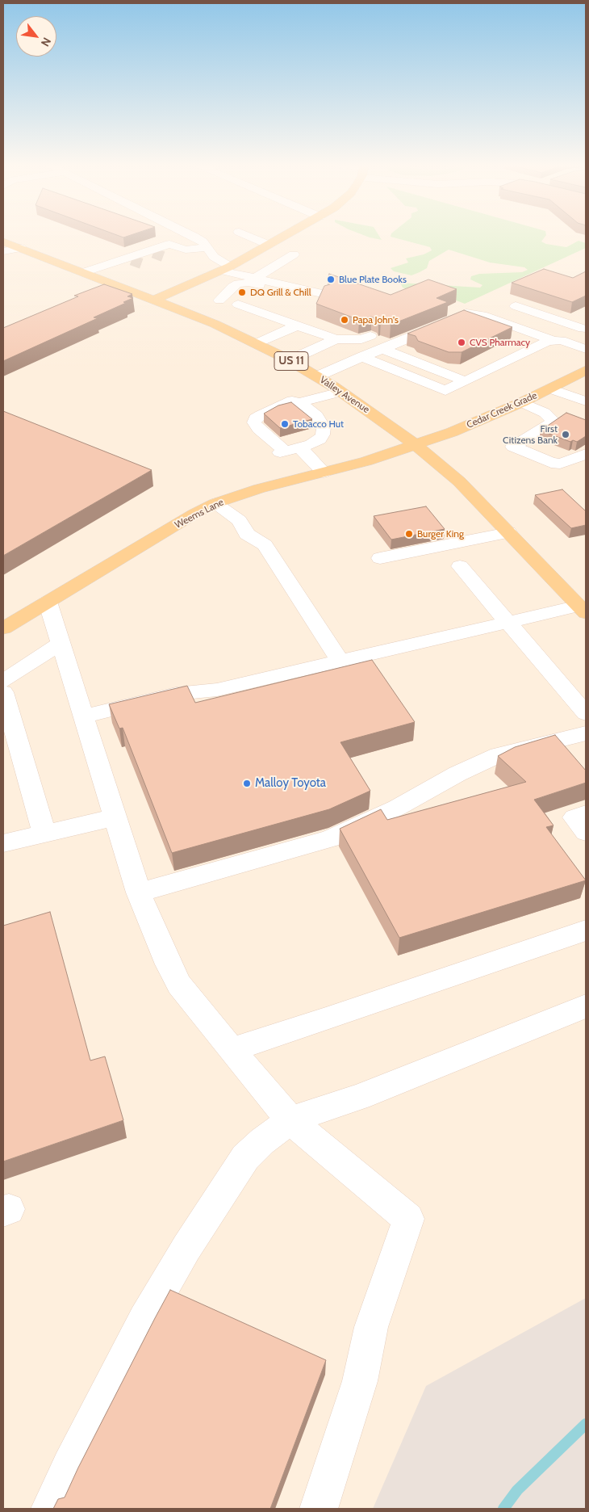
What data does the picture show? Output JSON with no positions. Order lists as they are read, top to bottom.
{
  "streets": {
    "main road": [
      "US 11",
      "Valley Avenue",
      "Cedar Creek Grade",
      "Weems Lane"
    ]
  },
  "crossings": [
    ["Valley Avenue", "Cedar Creek Grade"],
    ["Valley Avenue", "Weems Lane"],
    ["Cedar Creek Grade", "Weems Lane"]
  ],
  "places": [
    "Blue Plate Books",
    "DQ Grill & Chill",
    "Papa John's",
    "CVS Pharmacy",
    "Tobacco Hut",
    "First Citizens Bank",
    "Burger King",
    "Malloy Toyota"
  ],
  "north": "bottom right"
}
